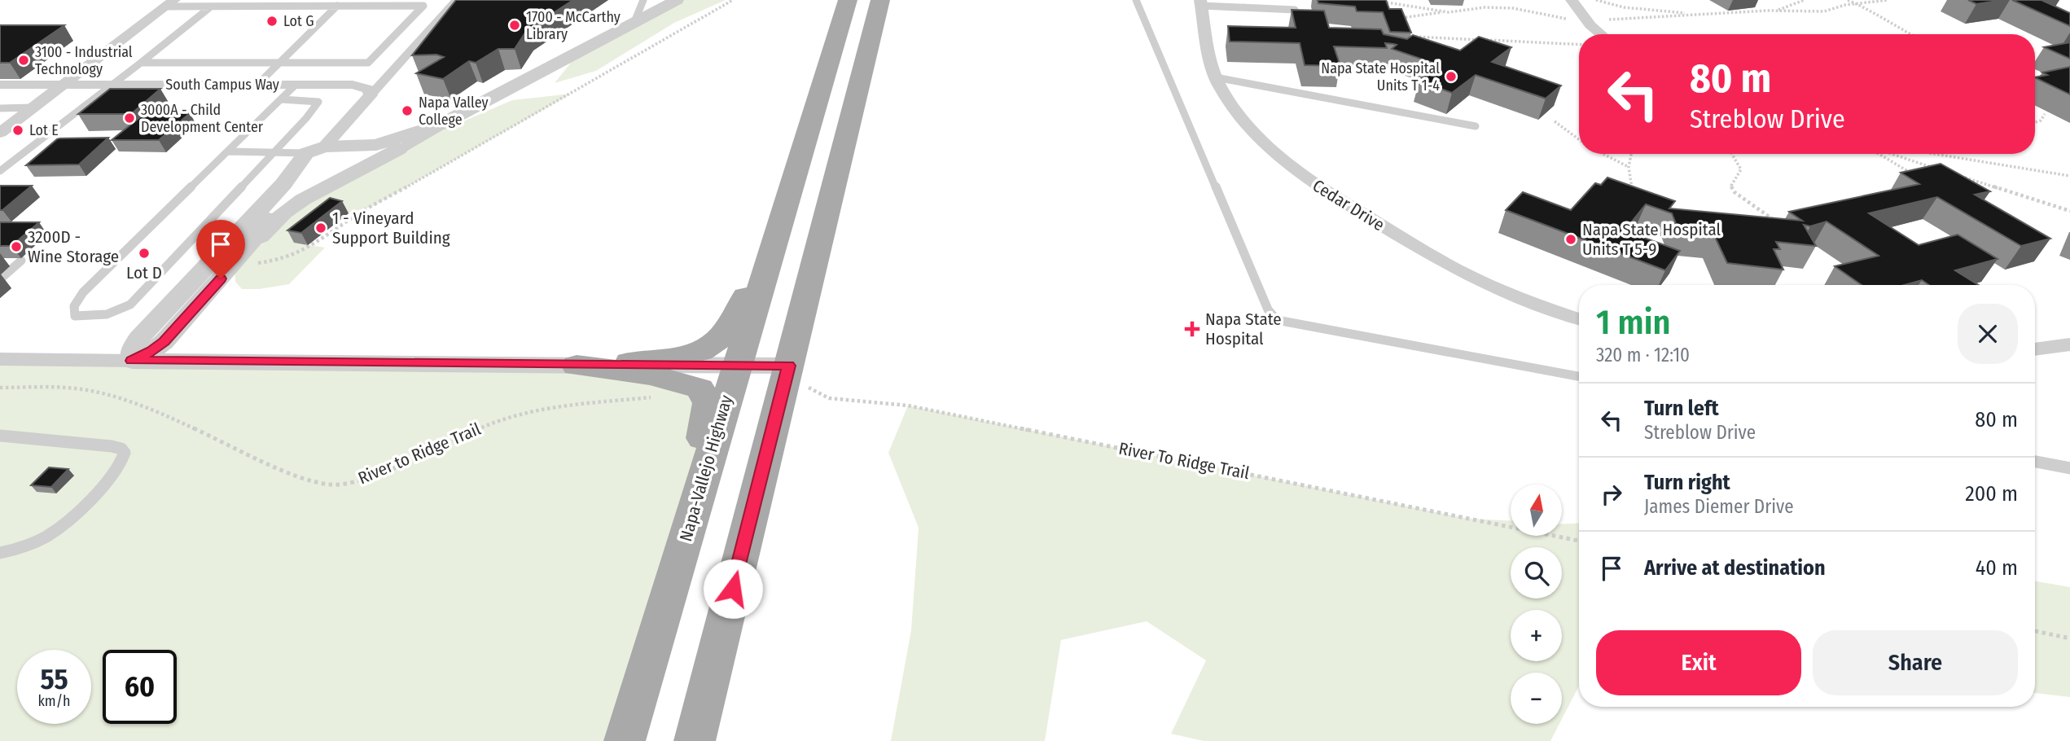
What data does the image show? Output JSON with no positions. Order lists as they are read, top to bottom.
{
  "streets": {
    "main road": ["Napa-Vallejo Highway"],
    "street": ["South Campus Way", "Cedar Drive"],
    "path": ["River to Ridge Trail", "River To Ridge Trail"]
  },
  "places": {
    "other": [
      "Lot G",
      "1700 - McCarthy Library",
      "3100 - Industrial Technology",
      "Napa State Hospital Units T 1-4",
      "Napa Valley College",
      "3000A - Child Development Center",
      "Lot E",
      "1 - Vineyard Support Building",
      "Napa State Hospital Units T 5-9",
      "3200D - Wine Storage",
      "Lot D"
    ],
    "health": ["Napa State Hospital"]
  },
  "north": "top",
  "page": {
    "turn": ["80 m", "Streblow Drive"],
    "heading": ["1 min", "320 m · 12:10"],
    "list": [
      {
        "name": "Turn left",
        "note": "Streblow Drive",
        "value": "80 m"
      },
      {
        "name": "Turn right",
        "note": "James Diemer Drive",
        "value": "200 m"
      },
      {
        "name": "Arrive at destination",
        "value": "40 m"
      }
    ],
    "map_buttons": ["+", "−"],
    "buttons": ["Exit", "Share"],
    "speed": "55 km/h",
    "limit": "60"
  }
}
